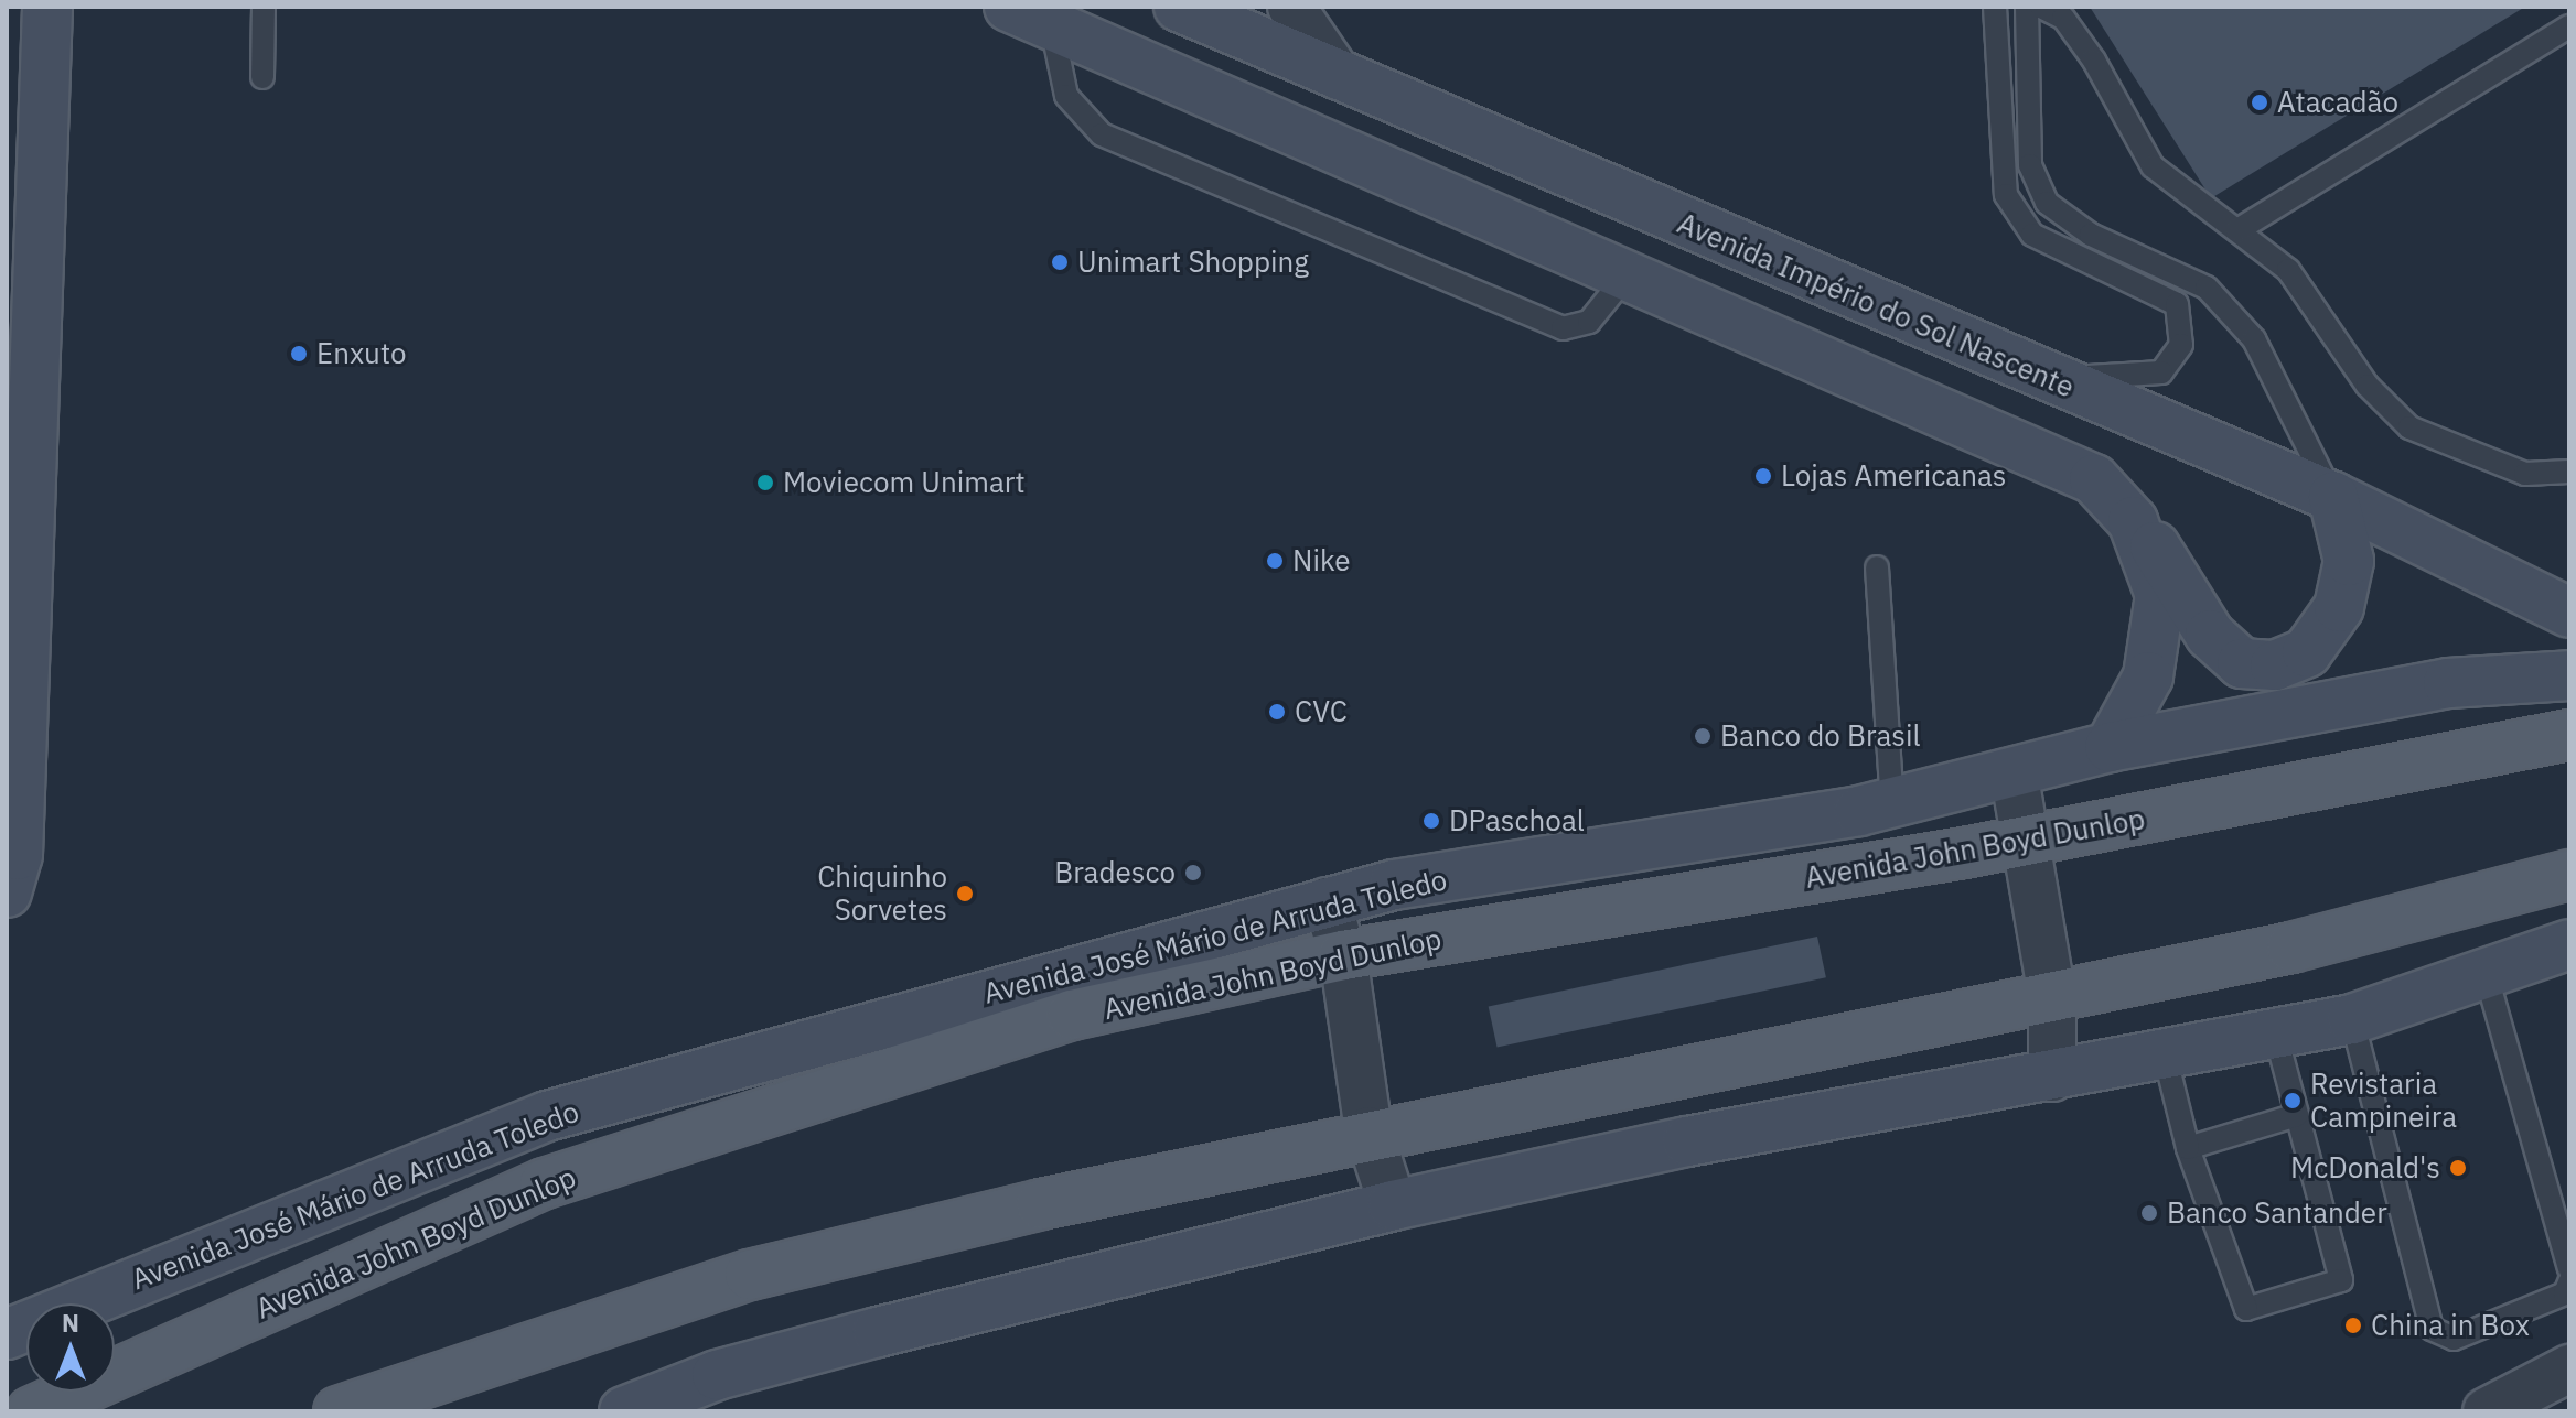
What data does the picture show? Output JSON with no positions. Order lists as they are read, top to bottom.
{
  "streets": {
    "main road": ["Avenida Império do Sol Nascente", "Avenida John Boyd Dunlop", "Avenida José Mário de Arruda Toledo"]
  },
  "places": [
    "Atacadão",
    "Unimart Shopping",
    "Enxuto",
    "Lojas Americanas",
    "Moviecom Unimart",
    "Nike",
    "CVC",
    "Banco do Brasil",
    "DPaschoal",
    "Bradesco",
    "Chiquinho Sorvetes",
    "Revistaria Campineira",
    "McDonald's",
    "Banco Santander",
    "China in Box"
  ],
  "north": "top"
}
